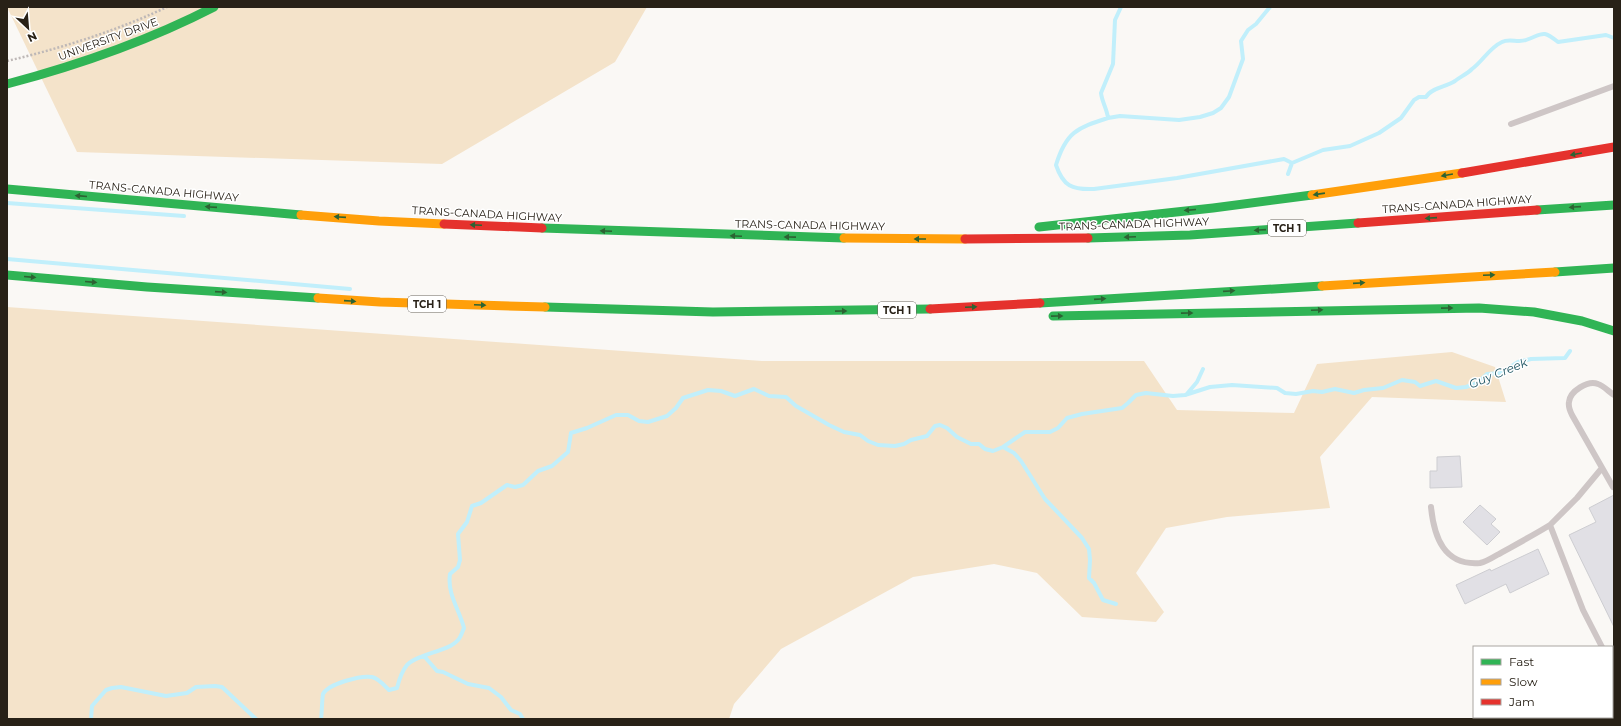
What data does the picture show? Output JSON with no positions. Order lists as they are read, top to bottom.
{
  "streets": {
    "main road": ["UNIVERSITY DRIVE", "TRANS-CANADA HIGHWAY", "TCH 1"]
  },
  "water": ["Guy Creek"],
  "legend": ["Fast", "Slow", "Jam"],
  "north": "bottom right"
}
